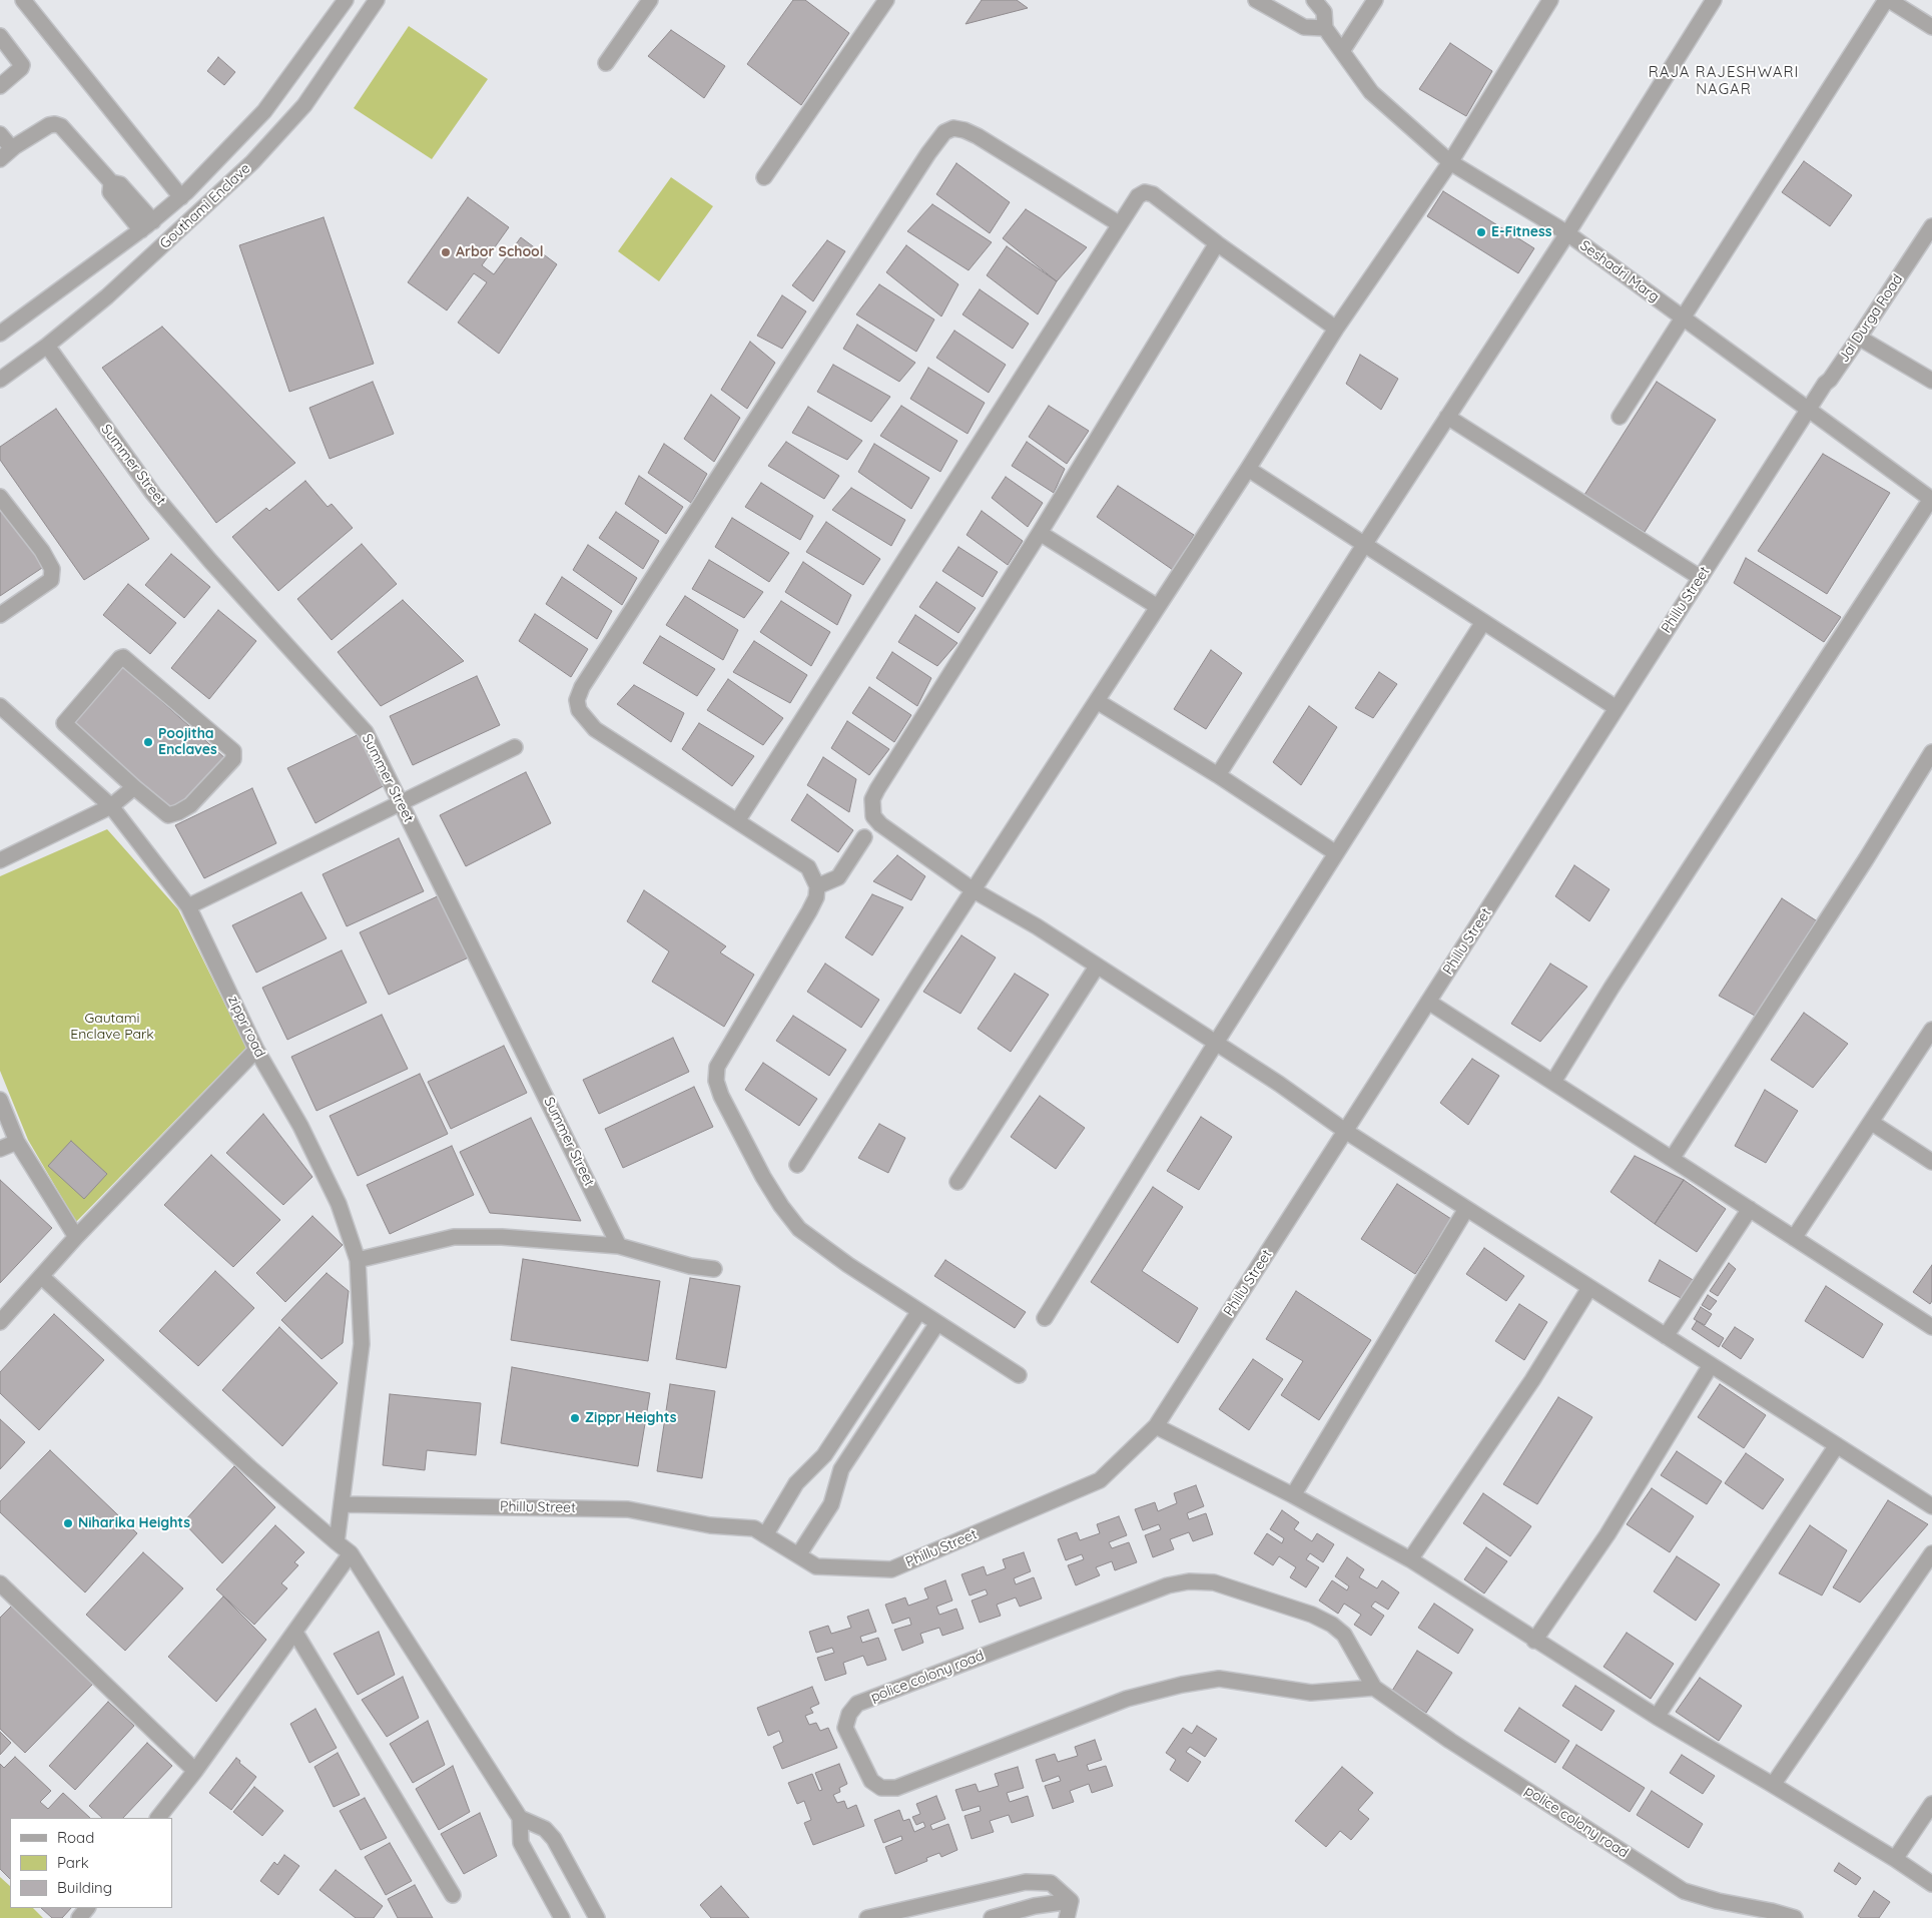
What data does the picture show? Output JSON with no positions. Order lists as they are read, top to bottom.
{
  "streets": {
    "street": [
      "Gouthami Enclave",
      "Seshadri Marg",
      "Jai Durga Road",
      "Summer Street",
      "Phillu Street",
      "zippr road",
      "police colony road"
    ]
  },
  "crossings": [
    ["Gouthami Enclave", "Summer Street"],
    ["Seshadri Marg", "Jai Durga Road"],
    ["Seshadri Marg", "Phillu Street"],
    ["Jai Durga Road", "Phillu Street"],
    ["Phillu Street", "zippr road"]
  ],
  "districts": ["RAJA RAJESHWARI NAGAR"],
  "parks": ["Gautami Enclave Park"],
  "places": [
    "E-Fitness",
    "Arbor School",
    "Poojitha Enclaves",
    "Zippr Heights",
    "Niharika Heights"
  ],
  "legend": ["Road", "Park", "Building"]
}
